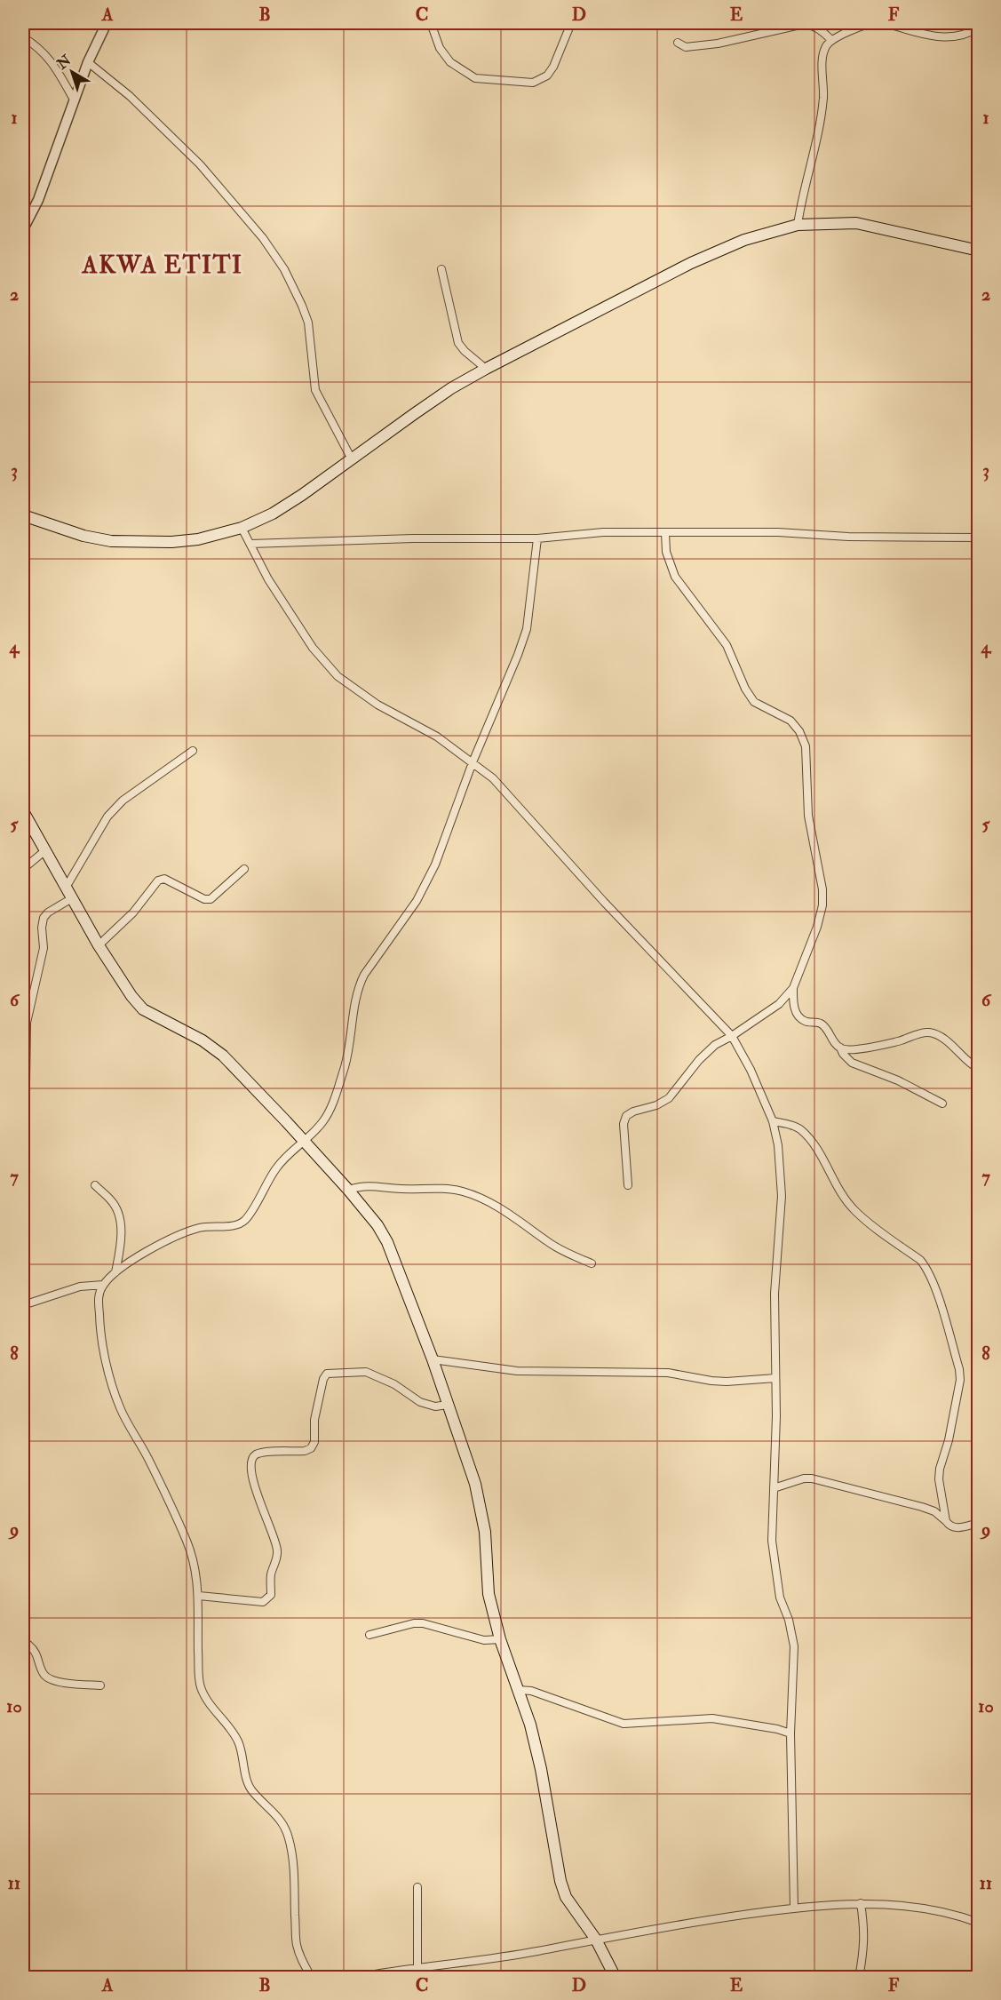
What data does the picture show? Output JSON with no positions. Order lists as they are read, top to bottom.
{
  "districts": ["AKWA ETITI"],
  "north": "top left",
  "grid": {
    "columns": [
      "A",
      "B",
      "C",
      "D",
      "E",
      "F"
    ],
    "rows": [
      "1",
      "2",
      "3",
      "4",
      "5",
      "6",
      "7",
      "8",
      "9",
      "10",
      "11"
    ]
  }
}
